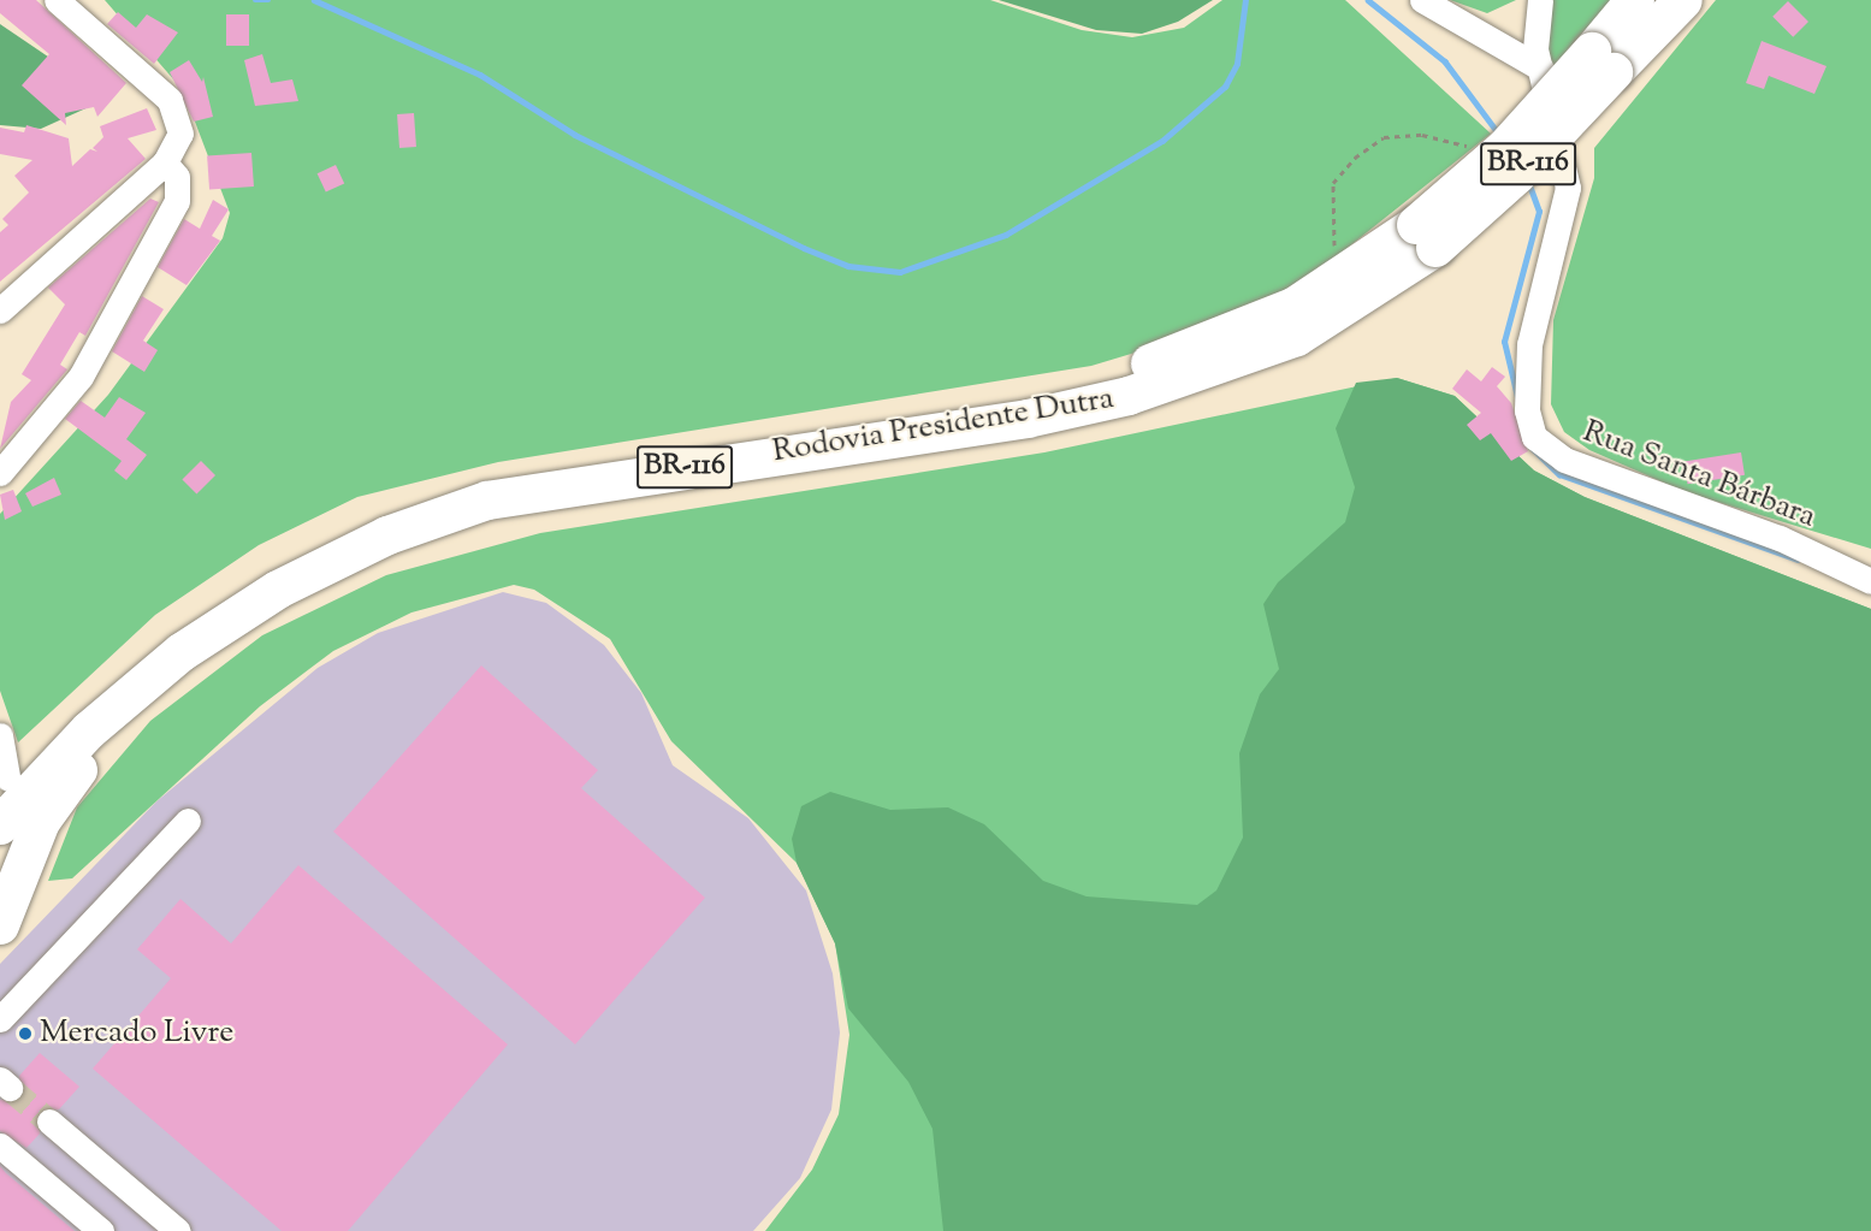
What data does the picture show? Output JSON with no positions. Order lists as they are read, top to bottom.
{
  "streets": {
    "highway": ["BR-116", "Rodovia Presidente Dutra"],
    "street": ["Rua Santa Bárbara"]
  },
  "places": ["Mercado Livre"]
}
